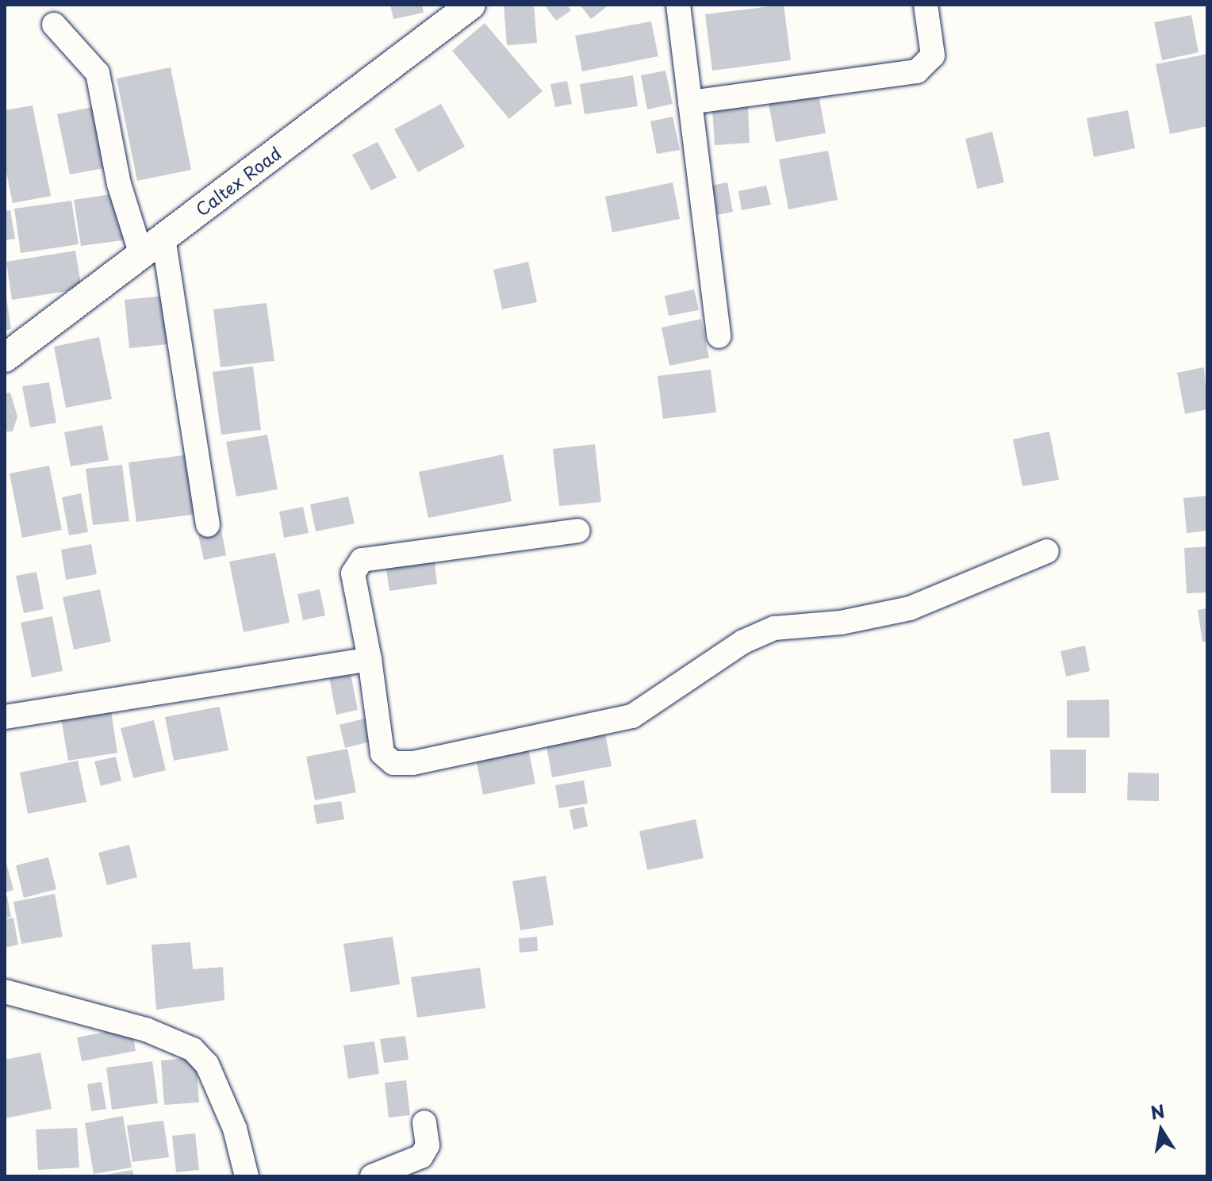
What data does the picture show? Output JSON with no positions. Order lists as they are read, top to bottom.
{
  "streets": {
    "street": ["Caltex Road"]
  },
  "north": "top"
}
